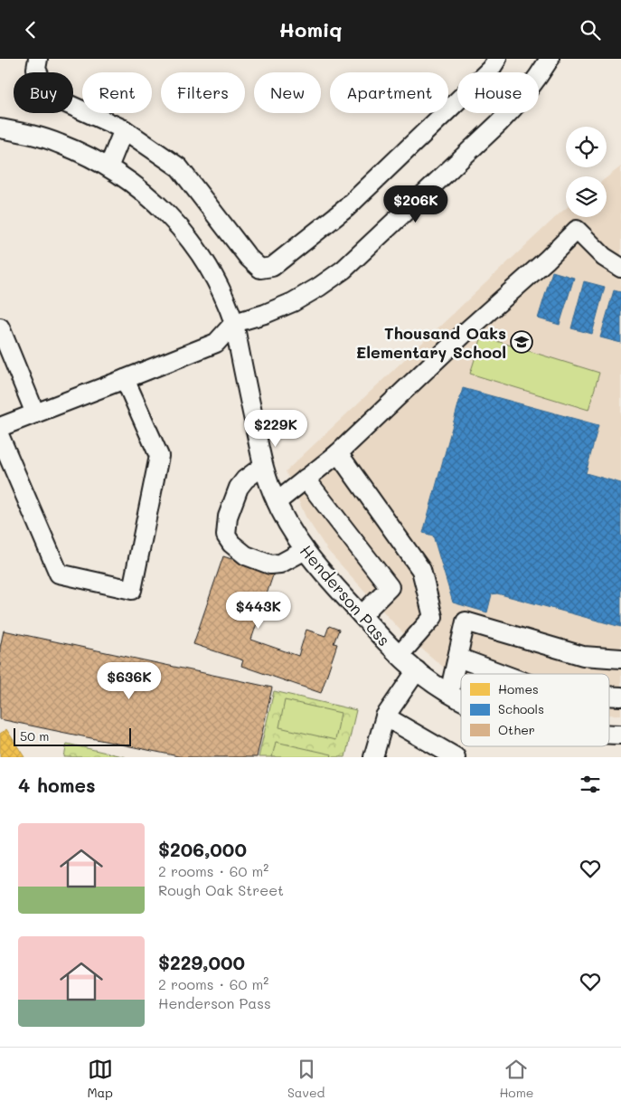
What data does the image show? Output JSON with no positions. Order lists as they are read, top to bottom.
{
  "streets": {
    "street": ["Henderson Pass"]
  },
  "places": {
    "school or university": ["Thousand Oaks Elementary School"]
  },
  "legend": ["Homes", "Schools", "Other"],
  "scale_bar": "50 m",
  "page": {
    "header": "Homiq",
    "chip": [
      "Buy",
      "Rent",
      "Filters",
      "New",
      "Apartment",
      "House"
    ],
    "price": [
      "$206K",
      "$229K",
      "$443K",
      "$636K"
    ],
    "scale": "50 m",
    "heading": "4 homes",
    "list": [
      {
        "name": "$206,000",
        "note": "2 rooms · 60 m² · Rough Oak Street"
      },
      {
        "name": "$229,000",
        "note": "2 rooms · 60 m² · Henderson Pass"
      }
    ],
    "tabs": ["Map", "Saved", "Home"]
  }
}
